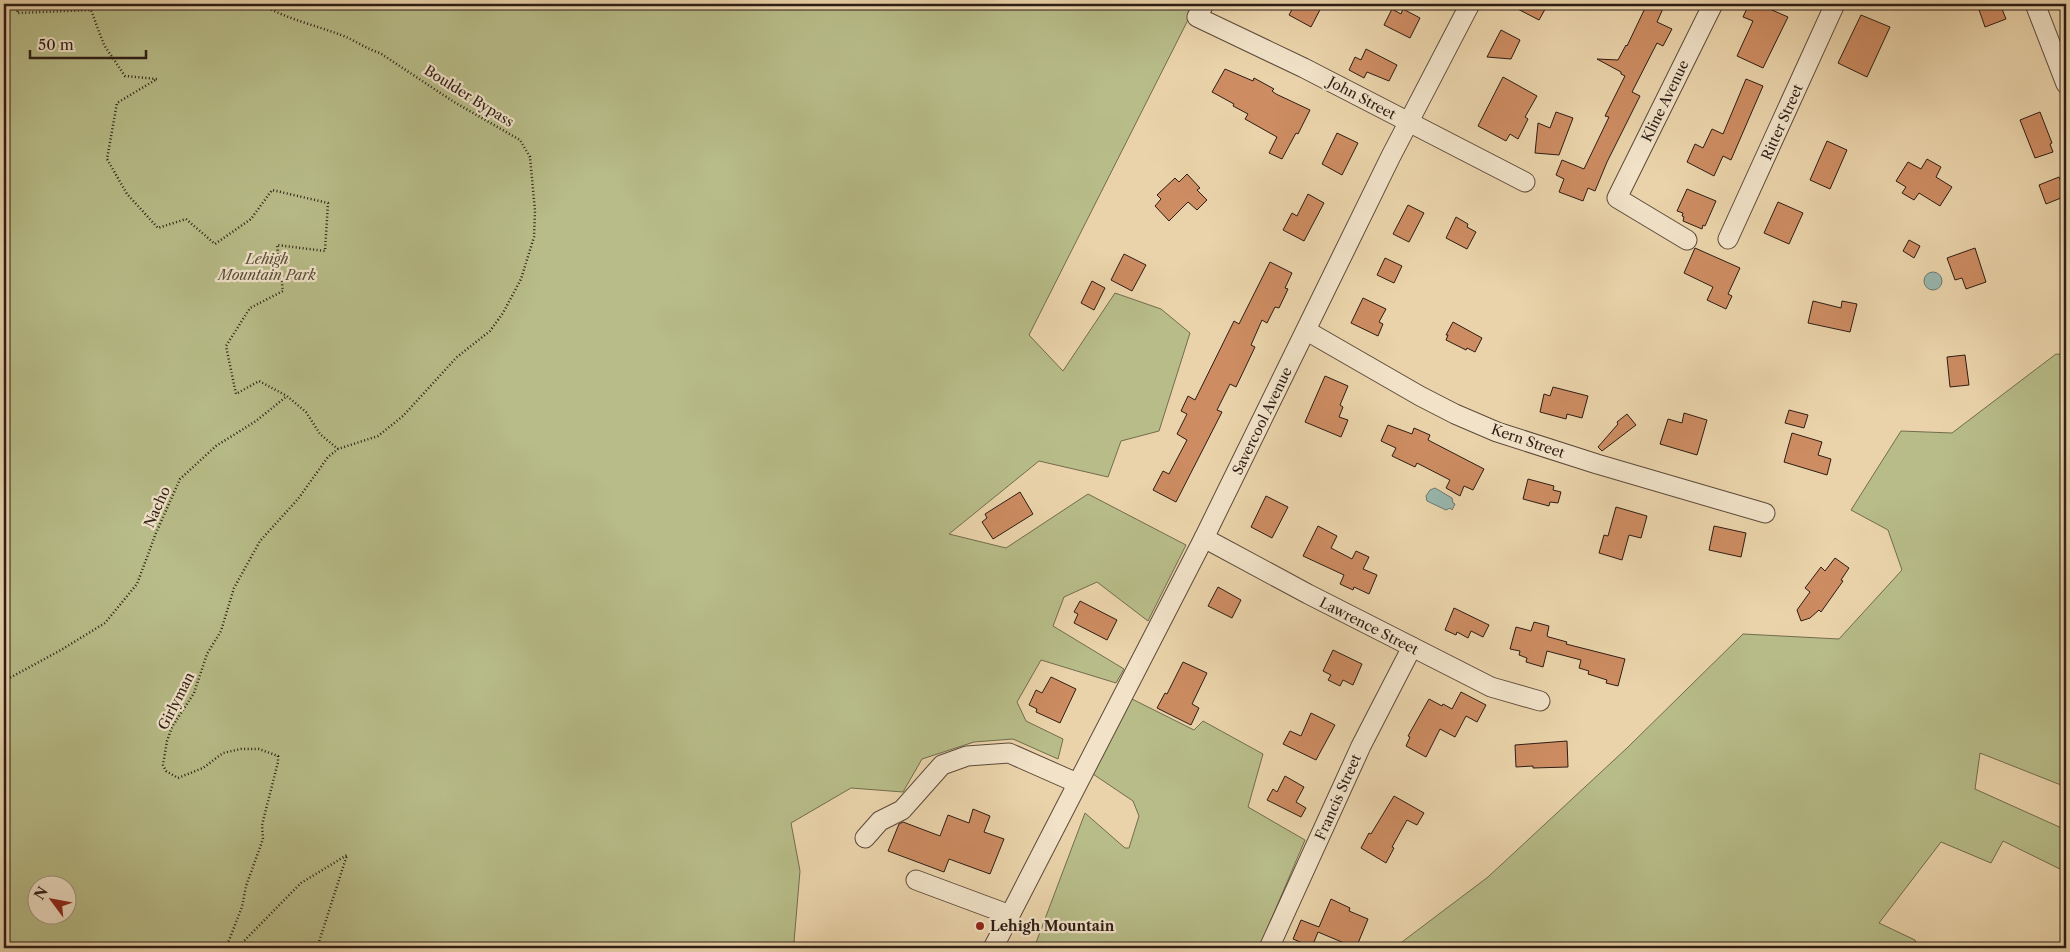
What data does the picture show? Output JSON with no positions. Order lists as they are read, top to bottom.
{
  "streets": {
    "street": [
      "John Street",
      "Kline Avenue",
      "Ritter Street",
      "Savercool Avenue",
      "Kern Street",
      "Lawrence Street",
      "Francis Street"
    ],
    "path": ["Boulder Bypass", "Nacho", "Girlyman"]
  },
  "crossings": [
    ["Boulder Bypass", "Girlyman"],
    ["John Street", "Savercool Avenue"],
    ["Savercool Avenue", "Kern Street"],
    ["Savercool Avenue", "Lawrence Street"],
    ["Lawrence Street", "Francis Street"]
  ],
  "parks": ["Lehigh Mountain Park"],
  "places": ["Lehigh Mountain"],
  "scale_bar": "50 m",
  "north": "top left"
}
